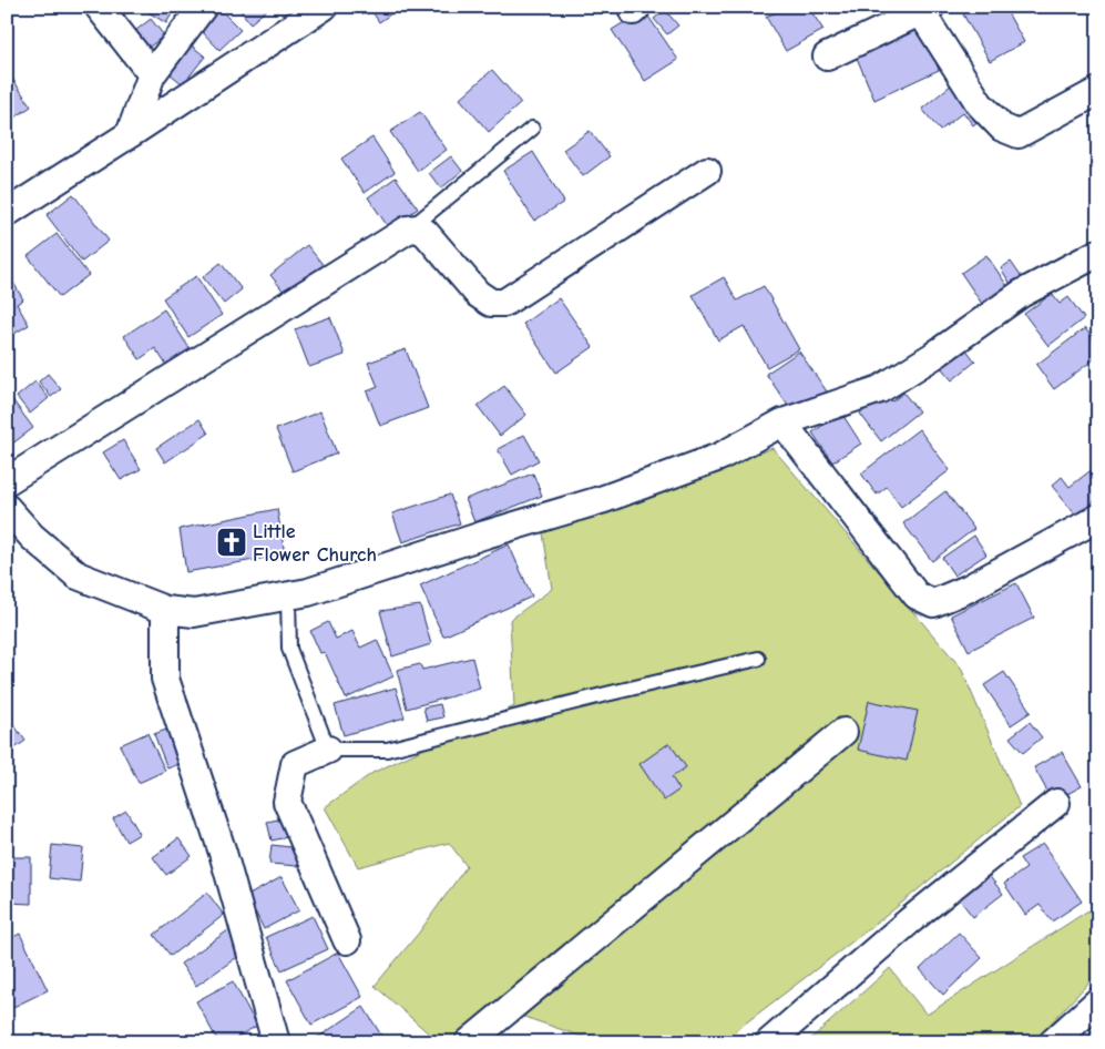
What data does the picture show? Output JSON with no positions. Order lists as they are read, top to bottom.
{
  "places": {
    "church": ["Little Flower Church"]
  }
}
